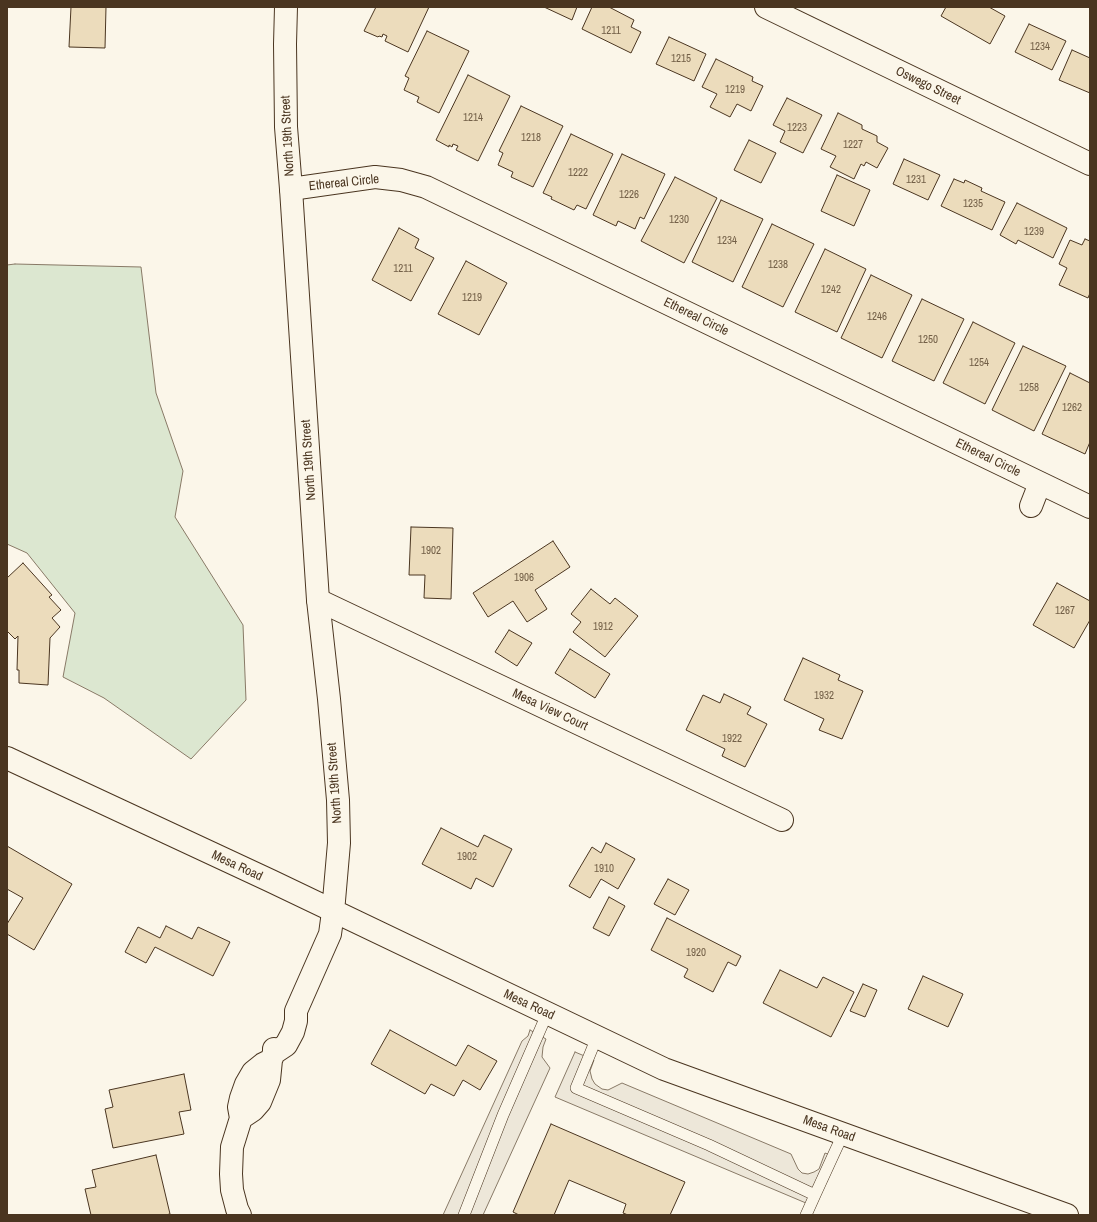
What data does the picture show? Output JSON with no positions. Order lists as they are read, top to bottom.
{
  "streets": {
    "street": [
      "Oswego Street",
      "North 19th Street",
      "Ethereal Circle",
      "Mesa View Court",
      "Mesa Road"
    ]
  },
  "crossings": [
    ["North 19th Street", "Ethereal Circle"],
    ["North 19th Street", "Mesa View Court"],
    ["North 19th Street", "Mesa Road"]
  ],
  "house_numbers": [
    "1211",
    "1234",
    "1215",
    "1219",
    "1214",
    "1223",
    "1218",
    "1227",
    "1222",
    "1231",
    "1226",
    "1235",
    "1230",
    "1239",
    "1234",
    "1238",
    "1211",
    "1242",
    "1219",
    "1246",
    "1250",
    "1254",
    "1258",
    "1262",
    "1902",
    "1906",
    "1267",
    "1912",
    "1932",
    "1922",
    "1902",
    "1910",
    "1920"
  ]
}
